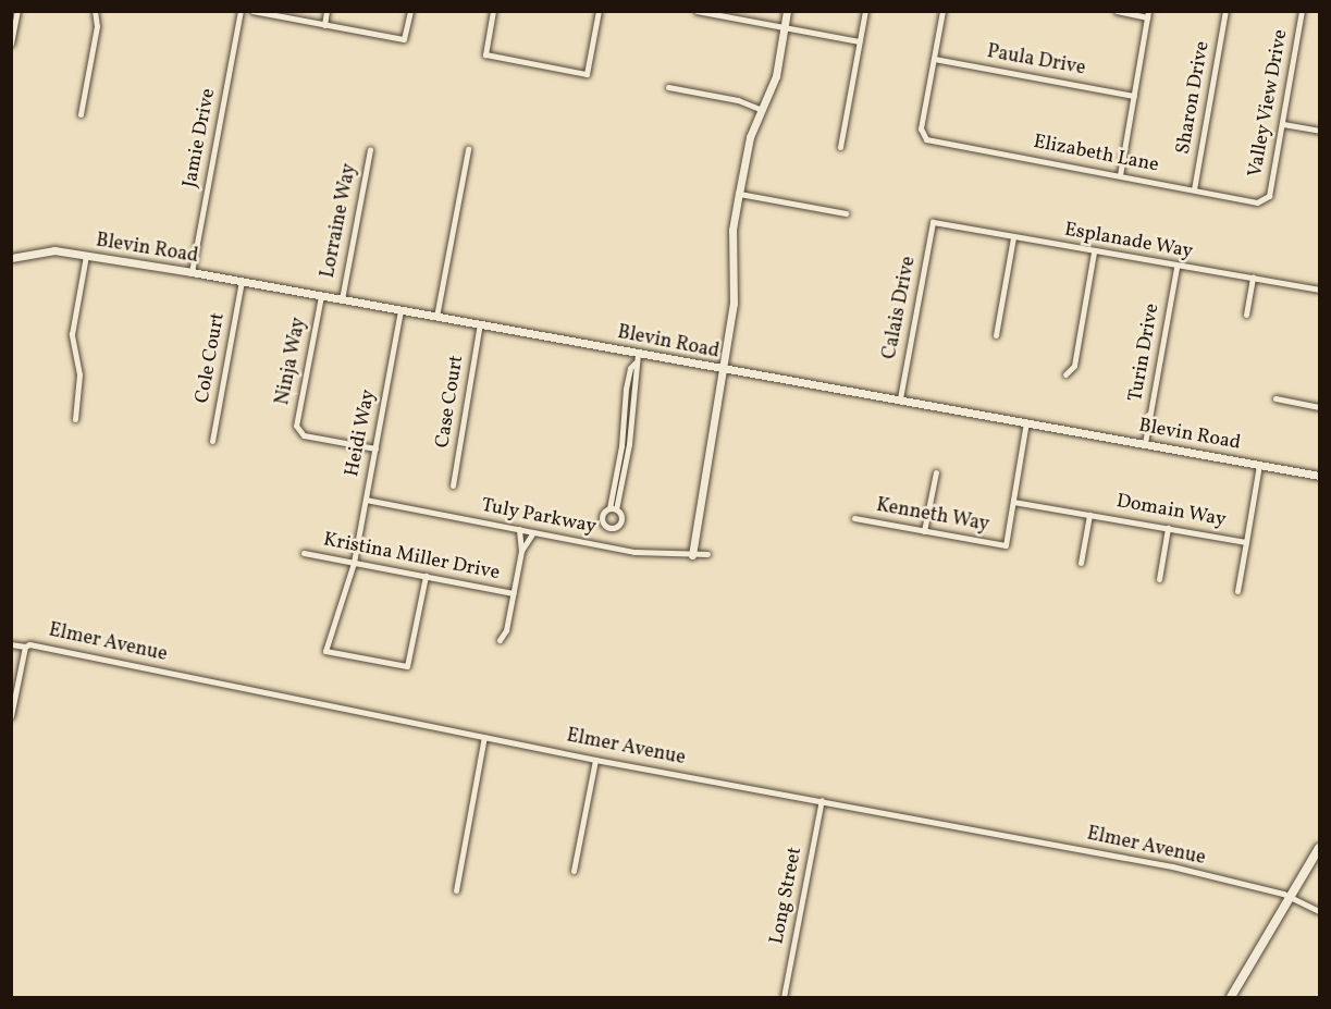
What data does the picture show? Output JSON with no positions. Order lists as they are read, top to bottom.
{
  "streets": {
    "street": [
      "Paula Drive",
      "Sharon Drive",
      "Valley View Drive",
      "Jamie Drive",
      "Elizabeth Lane",
      "Lorraine Way",
      "Esplanade Way",
      "Blevin Road",
      "Calais Drive",
      "Turin Drive",
      "Cole Court",
      "Ninja Way",
      "Case Court",
      "Heidi Way",
      "Domain Way",
      "Kenneth Way",
      "Tuly Parkway",
      "Kristina Miller Drive",
      "Elmer Avenue",
      "Long Street"
    ]
  },
  "crossings": [
    ["Paula Drive", "Elizabeth Lane"],
    ["Sharon Drive", "Elizabeth Lane"],
    ["Valley View Drive", "Elizabeth Lane"],
    ["Jamie Drive", "Blevin Road"],
    ["Lorraine Way", "Blevin Road"],
    ["Esplanade Way", "Calais Drive"],
    ["Esplanade Way", "Turin Drive"],
    ["Blevin Road", "Calais Drive"],
    ["Blevin Road", "Turin Drive"],
    ["Blevin Road", "Cole Court"],
    ["Blevin Road", "Ninja Way"],
    ["Blevin Road", "Case Court"],
    ["Blevin Road", "Heidi Way"],
    ["Blevin Road", "Domain Way"],
    ["Ninja Way", "Heidi Way"],
    ["Heidi Way", "Tuly Parkway"],
    ["Heidi Way", "Kristina Miller Drive"],
    ["Domain Way", "Kenneth Way"],
    ["Elmer Avenue", "Long Street"]
  ]
}
